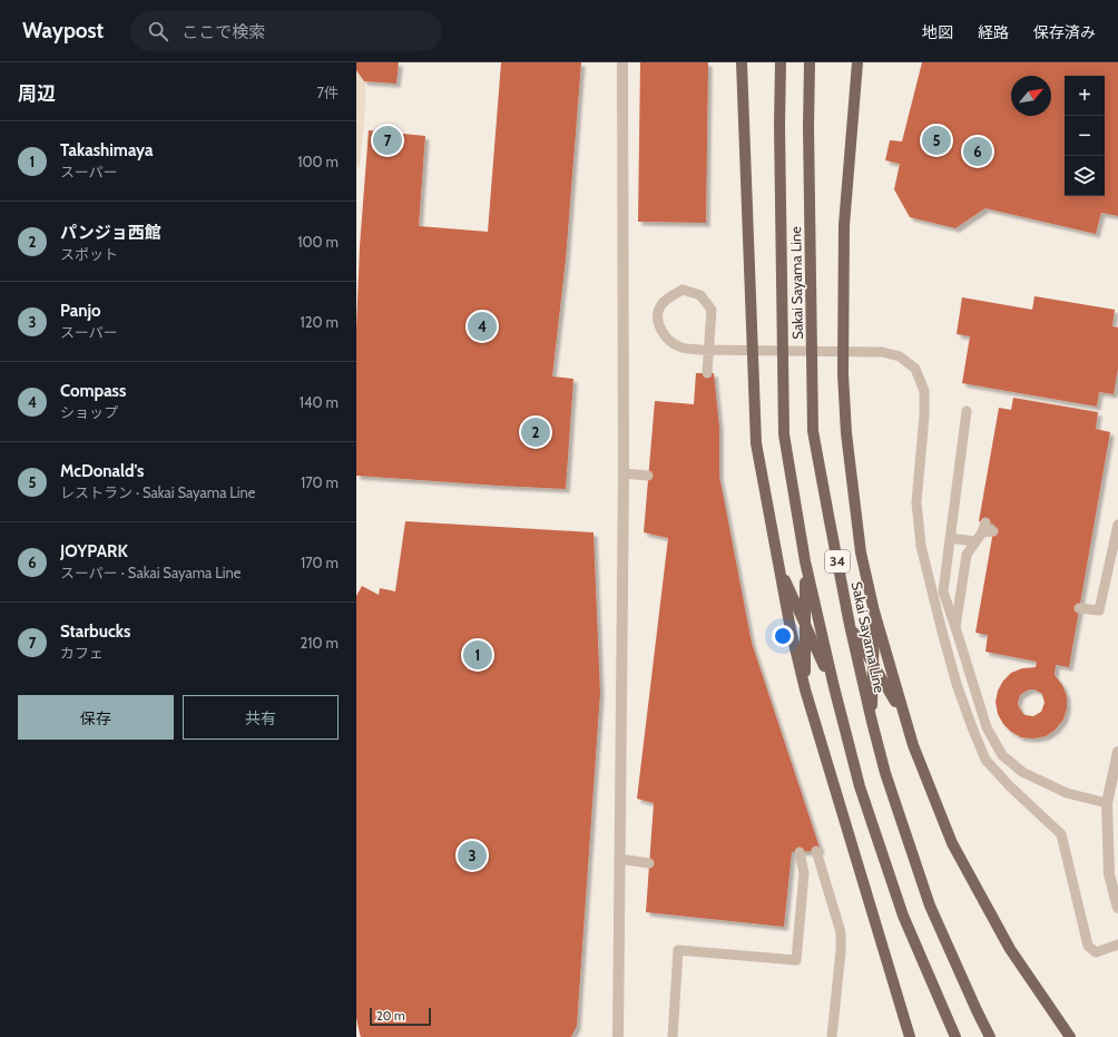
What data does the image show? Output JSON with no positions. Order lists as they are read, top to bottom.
{
  "streets": {
    "main road": ["Sakai Sayama Line", "34"]
  },
  "scale_bar": "20 m",
  "north": "top right",
  "page": {
    "header": "Waypost",
    "search": "ここで検索",
    "nav": ["地図", "経路", "保存済み"],
    "heading": ["周辺", "7件"],
    "map_buttons": ["+", "−"],
    "list": [
      {
        "mark": "1",
        "name": "Takashimaya",
        "note": "スーパー",
        "value": "100 m"
      },
      {
        "mark": "2",
        "name": "パンジョ西館",
        "note": "スポット",
        "value": "100 m"
      },
      {
        "mark": "3",
        "name": "Panjo",
        "note": "スーパー",
        "value": "120 m"
      },
      {
        "mark": "4",
        "name": "Compass",
        "note": "ショップ",
        "value": "140 m"
      },
      {
        "mark": "5",
        "name": "McDonald's",
        "note": "レストラン · Sakai Sayama Line",
        "value": "170 m"
      },
      {
        "mark": "6",
        "name": "JOYPARK",
        "note": "スーパー · Sakai Sayama Line",
        "value": "170 m"
      },
      {
        "mark": "7",
        "name": "Starbucks",
        "note": "カフェ",
        "value": "210 m"
      }
    ],
    "pins": [
      "5",
      "7",
      "6",
      "4",
      "2",
      "1",
      "3"
    ],
    "buttons": ["保存", "共有"],
    "scale": "20 m"
  }
}
